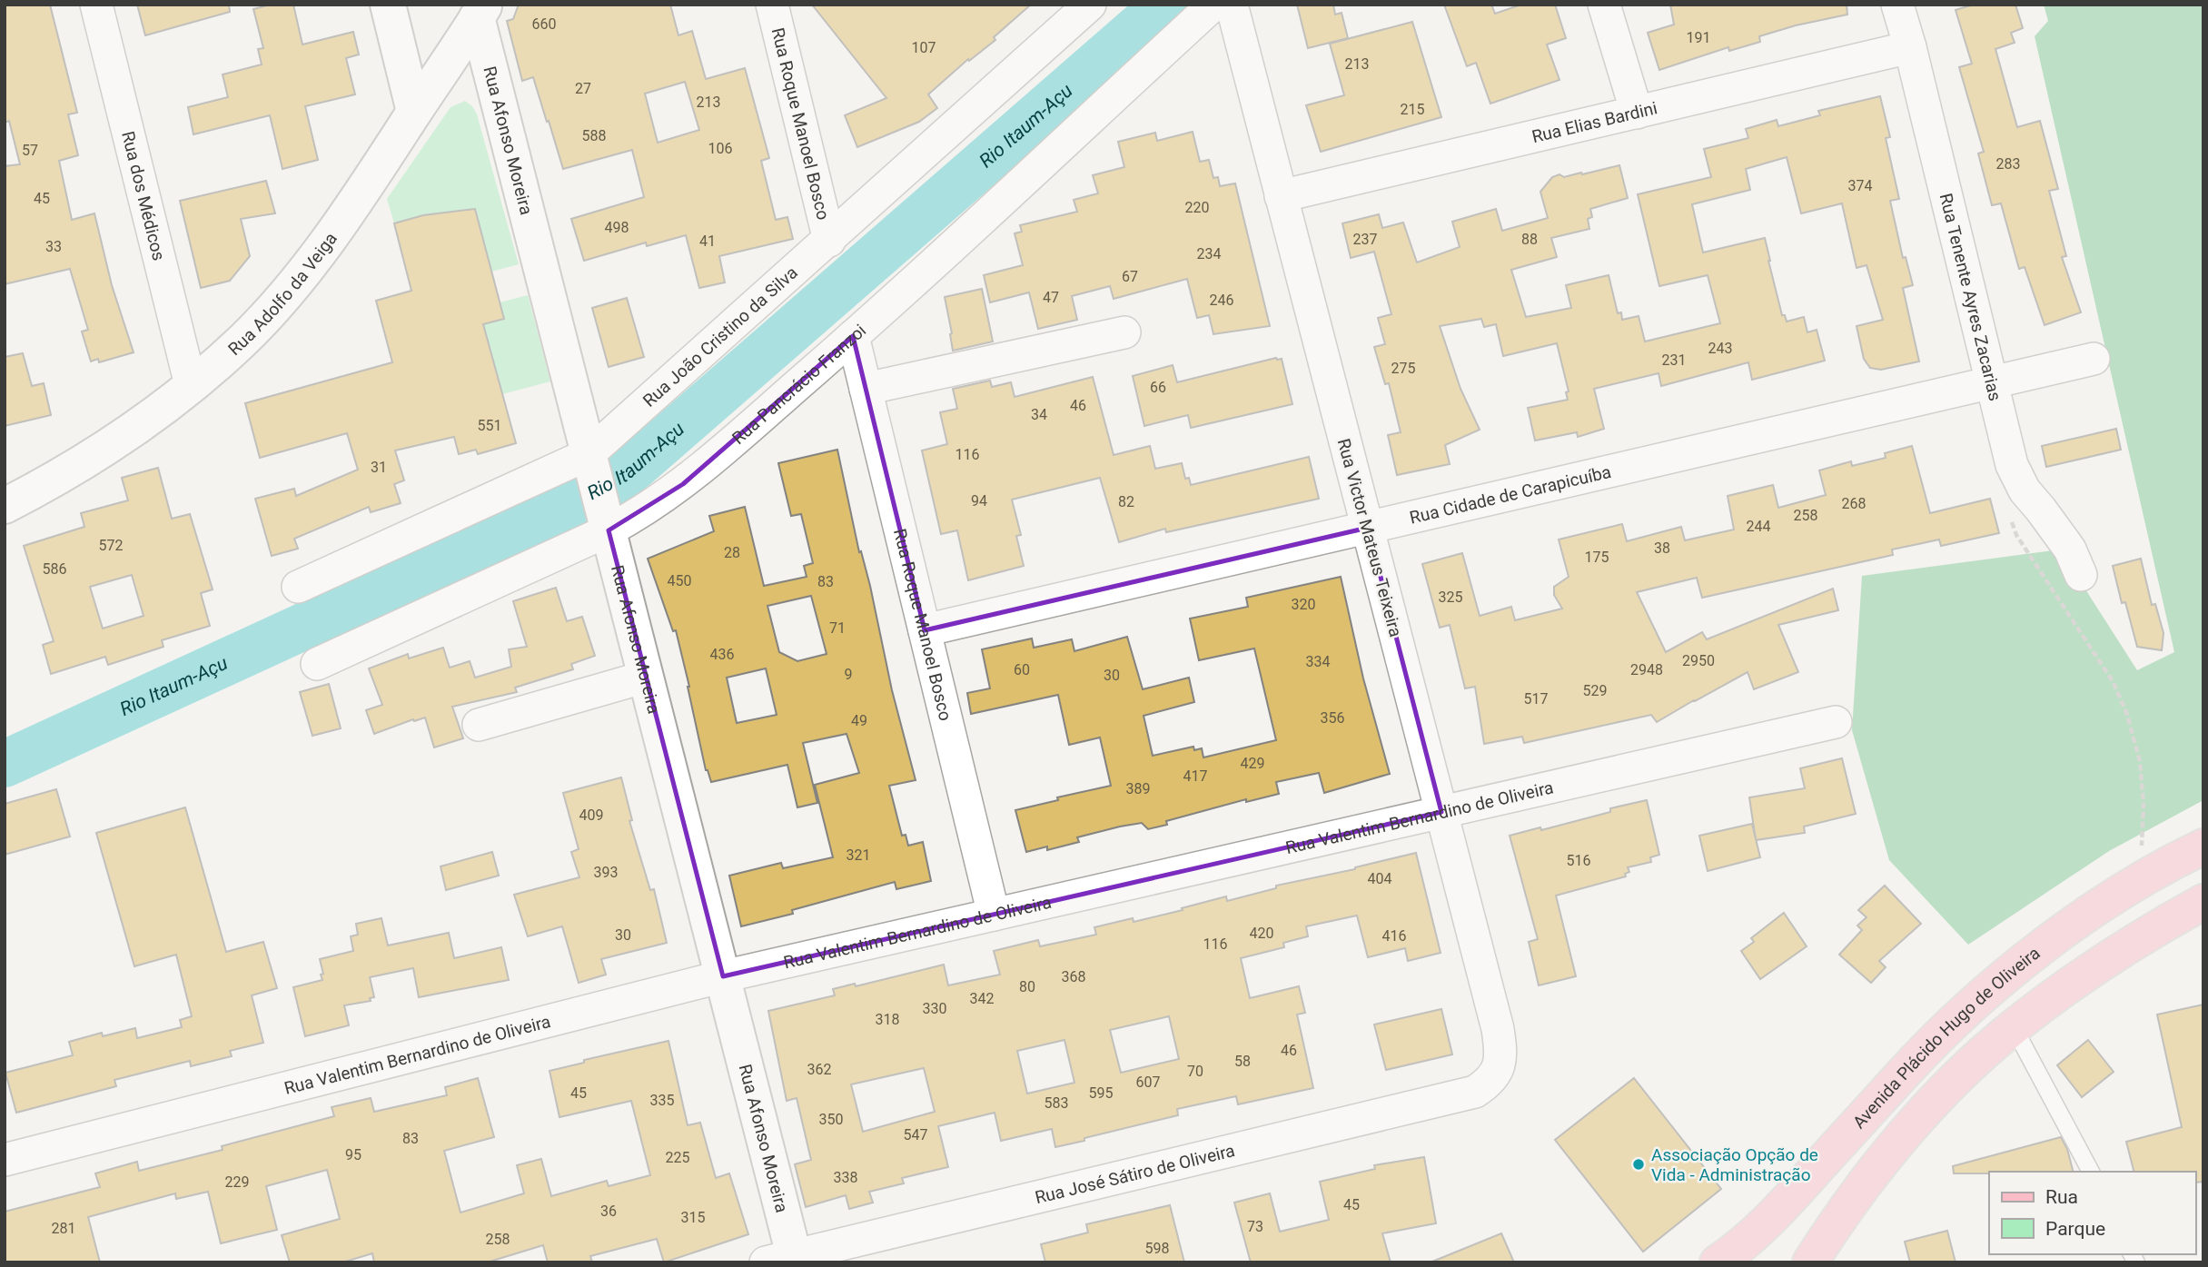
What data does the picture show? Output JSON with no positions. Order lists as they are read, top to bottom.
{
  "streets": {
    "main road": ["Avenida Plácido Hugo de Oliveira"],
    "street": [
      "Rua Elias Bardini",
      "Rua Roque Manoel Bosco",
      "Rua Afonso Moreira",
      "Rua dos Médicos",
      "Rua Adolfo da Veiga",
      "Rua Tenente Ayres Zacarias",
      "Rua João Cristino da Silva",
      "Rua Pancrácio Franzoi",
      "Rua Cidade de Carapicuíba",
      "Rua Victor Mateus Teixeira",
      "Rua Valentim Bernardino de Oliveira",
      "Rua José Sátiro de Oliveira"
    ]
  },
  "crossings": [
    ["Rua Elias Bardini", "Rua Tenente Ayres Zacarias"],
    ["Rua Elias Bardini", "Rua Victor Mateus Teixeira"],
    ["Rua Roque Manoel Bosco", "Rua João Cristino da Silva"],
    ["Rua Roque Manoel Bosco", "Rua Pancrácio Franzoi"],
    ["Rua Roque Manoel Bosco", "Rua Cidade de Carapicuíba"],
    ["Rua Roque Manoel Bosco", "Rua Valentim Bernardino de Oliveira"],
    ["Rua Afonso Moreira", "Rua Adolfo da Veiga"],
    ["Rua Afonso Moreira", "Rua João Cristino da Silva"],
    ["Rua Afonso Moreira", "Rua Pancrácio Franzoi"],
    ["Rua Afonso Moreira", "Rua Valentim Bernardino de Oliveira"],
    ["Rua Afonso Moreira", "Rua José Sátiro de Oliveira"],
    ["Rua dos Médicos", "Rua Adolfo da Veiga"],
    ["Rua Tenente Ayres Zacarias", "Rua Cidade de Carapicuíba"],
    ["Rua Cidade de Carapicuíba", "Rua Victor Mateus Teixeira"],
    ["Rua Victor Mateus Teixeira", "Rua Valentim Bernardino de Oliveira"],
    ["Rua Victor Mateus Teixeira", "Rua José Sátiro de Oliveira"]
  ],
  "water": ["Rio Itaum-Açu"],
  "places": ["Associação Opção de Vida - Administração"],
  "house_numbers": [
    "660",
    "191",
    "107",
    "213",
    "27",
    "213",
    "215",
    "588",
    "106",
    "57",
    "283",
    "374",
    "45",
    "220",
    "498",
    "237",
    "88",
    "41",
    "33",
    "234",
    "67",
    "47",
    "246",
    "243",
    "231",
    "275",
    "66",
    "46",
    "34",
    "551",
    "116",
    "31",
    "94",
    "82",
    "268",
    "258",
    "244",
    "572",
    "38",
    "28",
    "175",
    "586",
    "450",
    "83",
    "325",
    "320",
    "71",
    "436",
    "2950",
    "334",
    "60",
    "2948",
    "9",
    "30",
    "529",
    "517",
    "356",
    "49",
    "429",
    "417",
    "389",
    "409",
    "321",
    "516",
    "393",
    "404",
    "420",
    "30",
    "416",
    "116",
    "368",
    "80",
    "342",
    "330",
    "318",
    "46",
    "58",
    "362",
    "70",
    "607",
    "45",
    "595",
    "335",
    "583",
    "350",
    "547",
    "83",
    "95",
    "225",
    "338",
    "229",
    "45",
    "36",
    "315",
    "73",
    "281",
    "258",
    "598"
  ],
  "legend": ["Rua", "Parque"]
}
